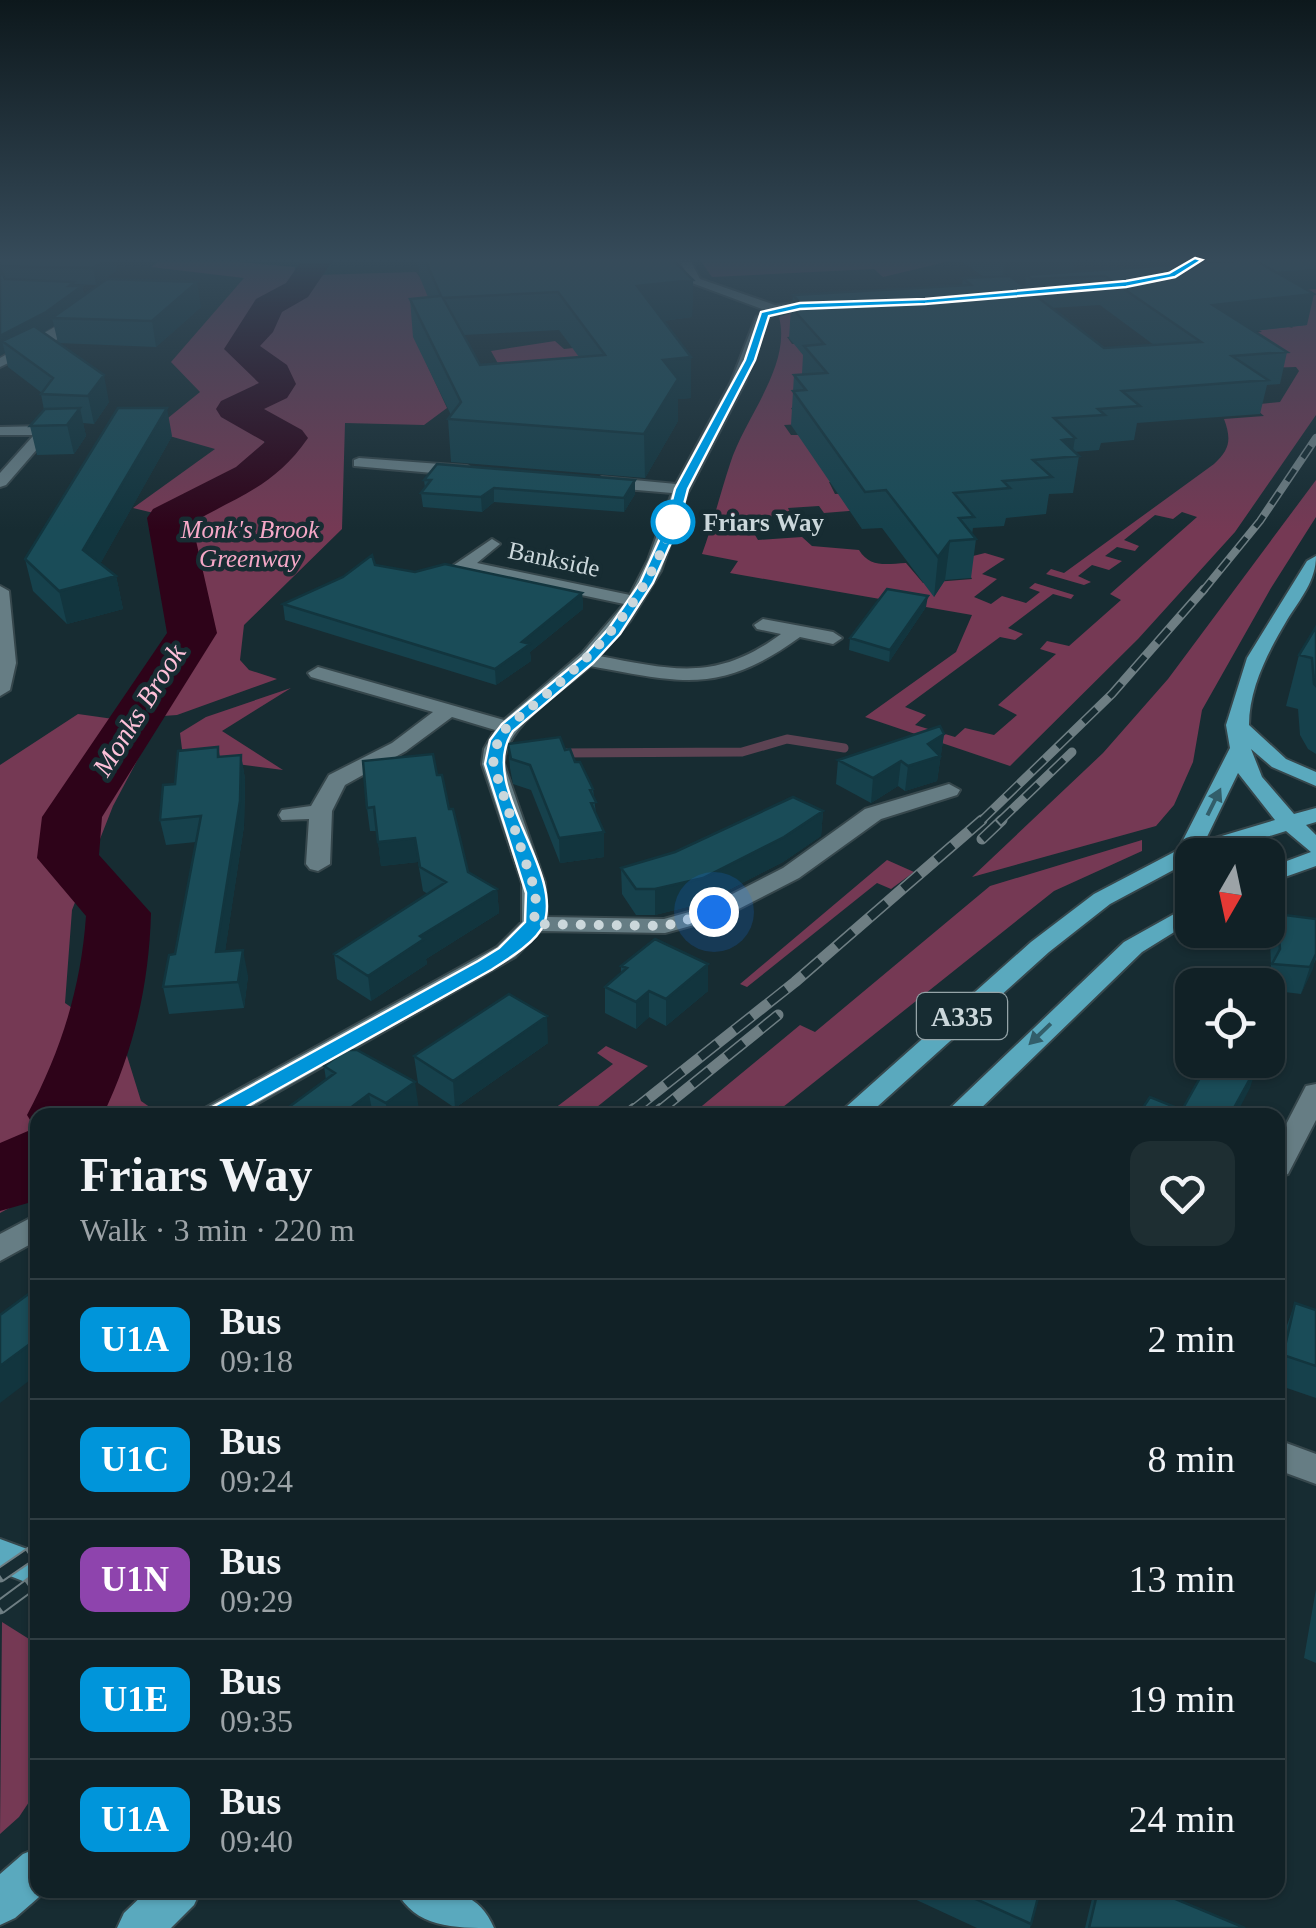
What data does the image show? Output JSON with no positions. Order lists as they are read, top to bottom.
{
  "streets": {
    "main road": ["A335"],
    "street": ["Bankside"]
  },
  "water": ["Monks Brook"],
  "parks": ["Monk's Brook Greenway"],
  "places": ["Friars Way"],
  "lines": ["bus line U1A"],
  "north": "bottom",
  "page": {
    "heading": ["Friars Way", "Walk · 3 min · 220 m"],
    "list": [
      {
        "mark": "U1A",
        "name": "Bus",
        "note": "09:18",
        "value": "2 min"
      },
      {
        "mark": "U1C",
        "name": "Bus",
        "note": "09:24",
        "value": "8 min"
      },
      {
        "mark": "U1N",
        "name": "Bus",
        "note": "09:29",
        "value": "13 min"
      },
      {
        "mark": "U1E",
        "name": "Bus",
        "note": "09:35",
        "value": "19 min"
      },
      {
        "mark": "U1A",
        "name": "Bus",
        "note": "09:40",
        "value": "24 min"
      }
    ]
  }
}
